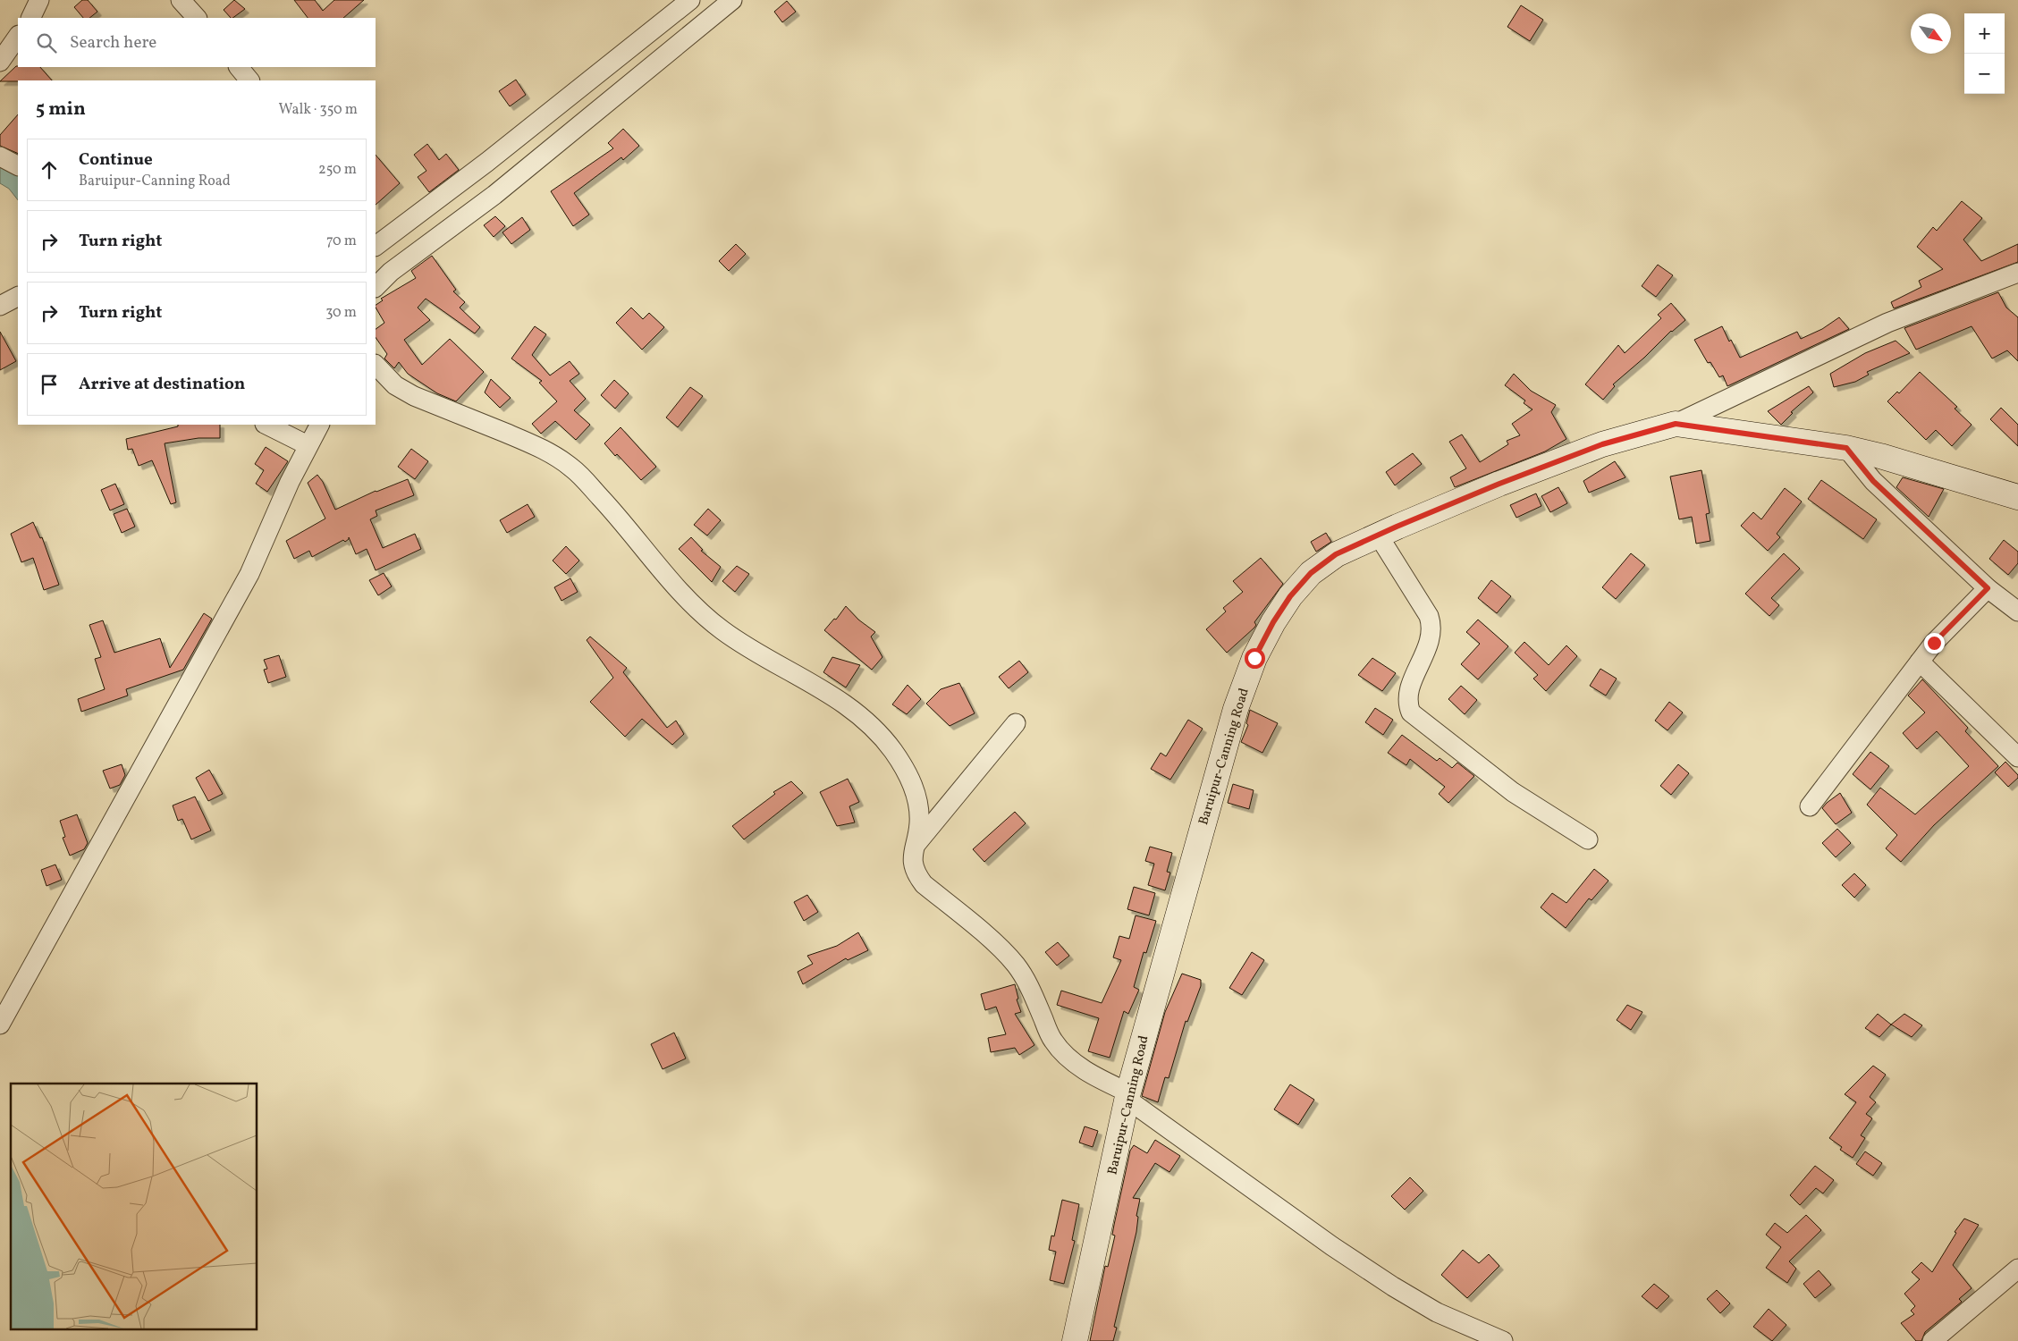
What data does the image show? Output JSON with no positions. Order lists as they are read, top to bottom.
{
  "streets": {
    "main road": ["Baruipur-Canning Road"]
  },
  "north": "bottom right",
  "page": {
    "map_buttons": ["+", "−"],
    "search": "Search here",
    "heading": ["5 min", "Walk · 350 m"],
    "list": [
      ["Continue", "Baruipur-Canning Road", "250 m"],
      ["Turn right", "70 m"],
      ["Turn right", "30 m"],
      "Arrive at destination"
    ]
  }
}
